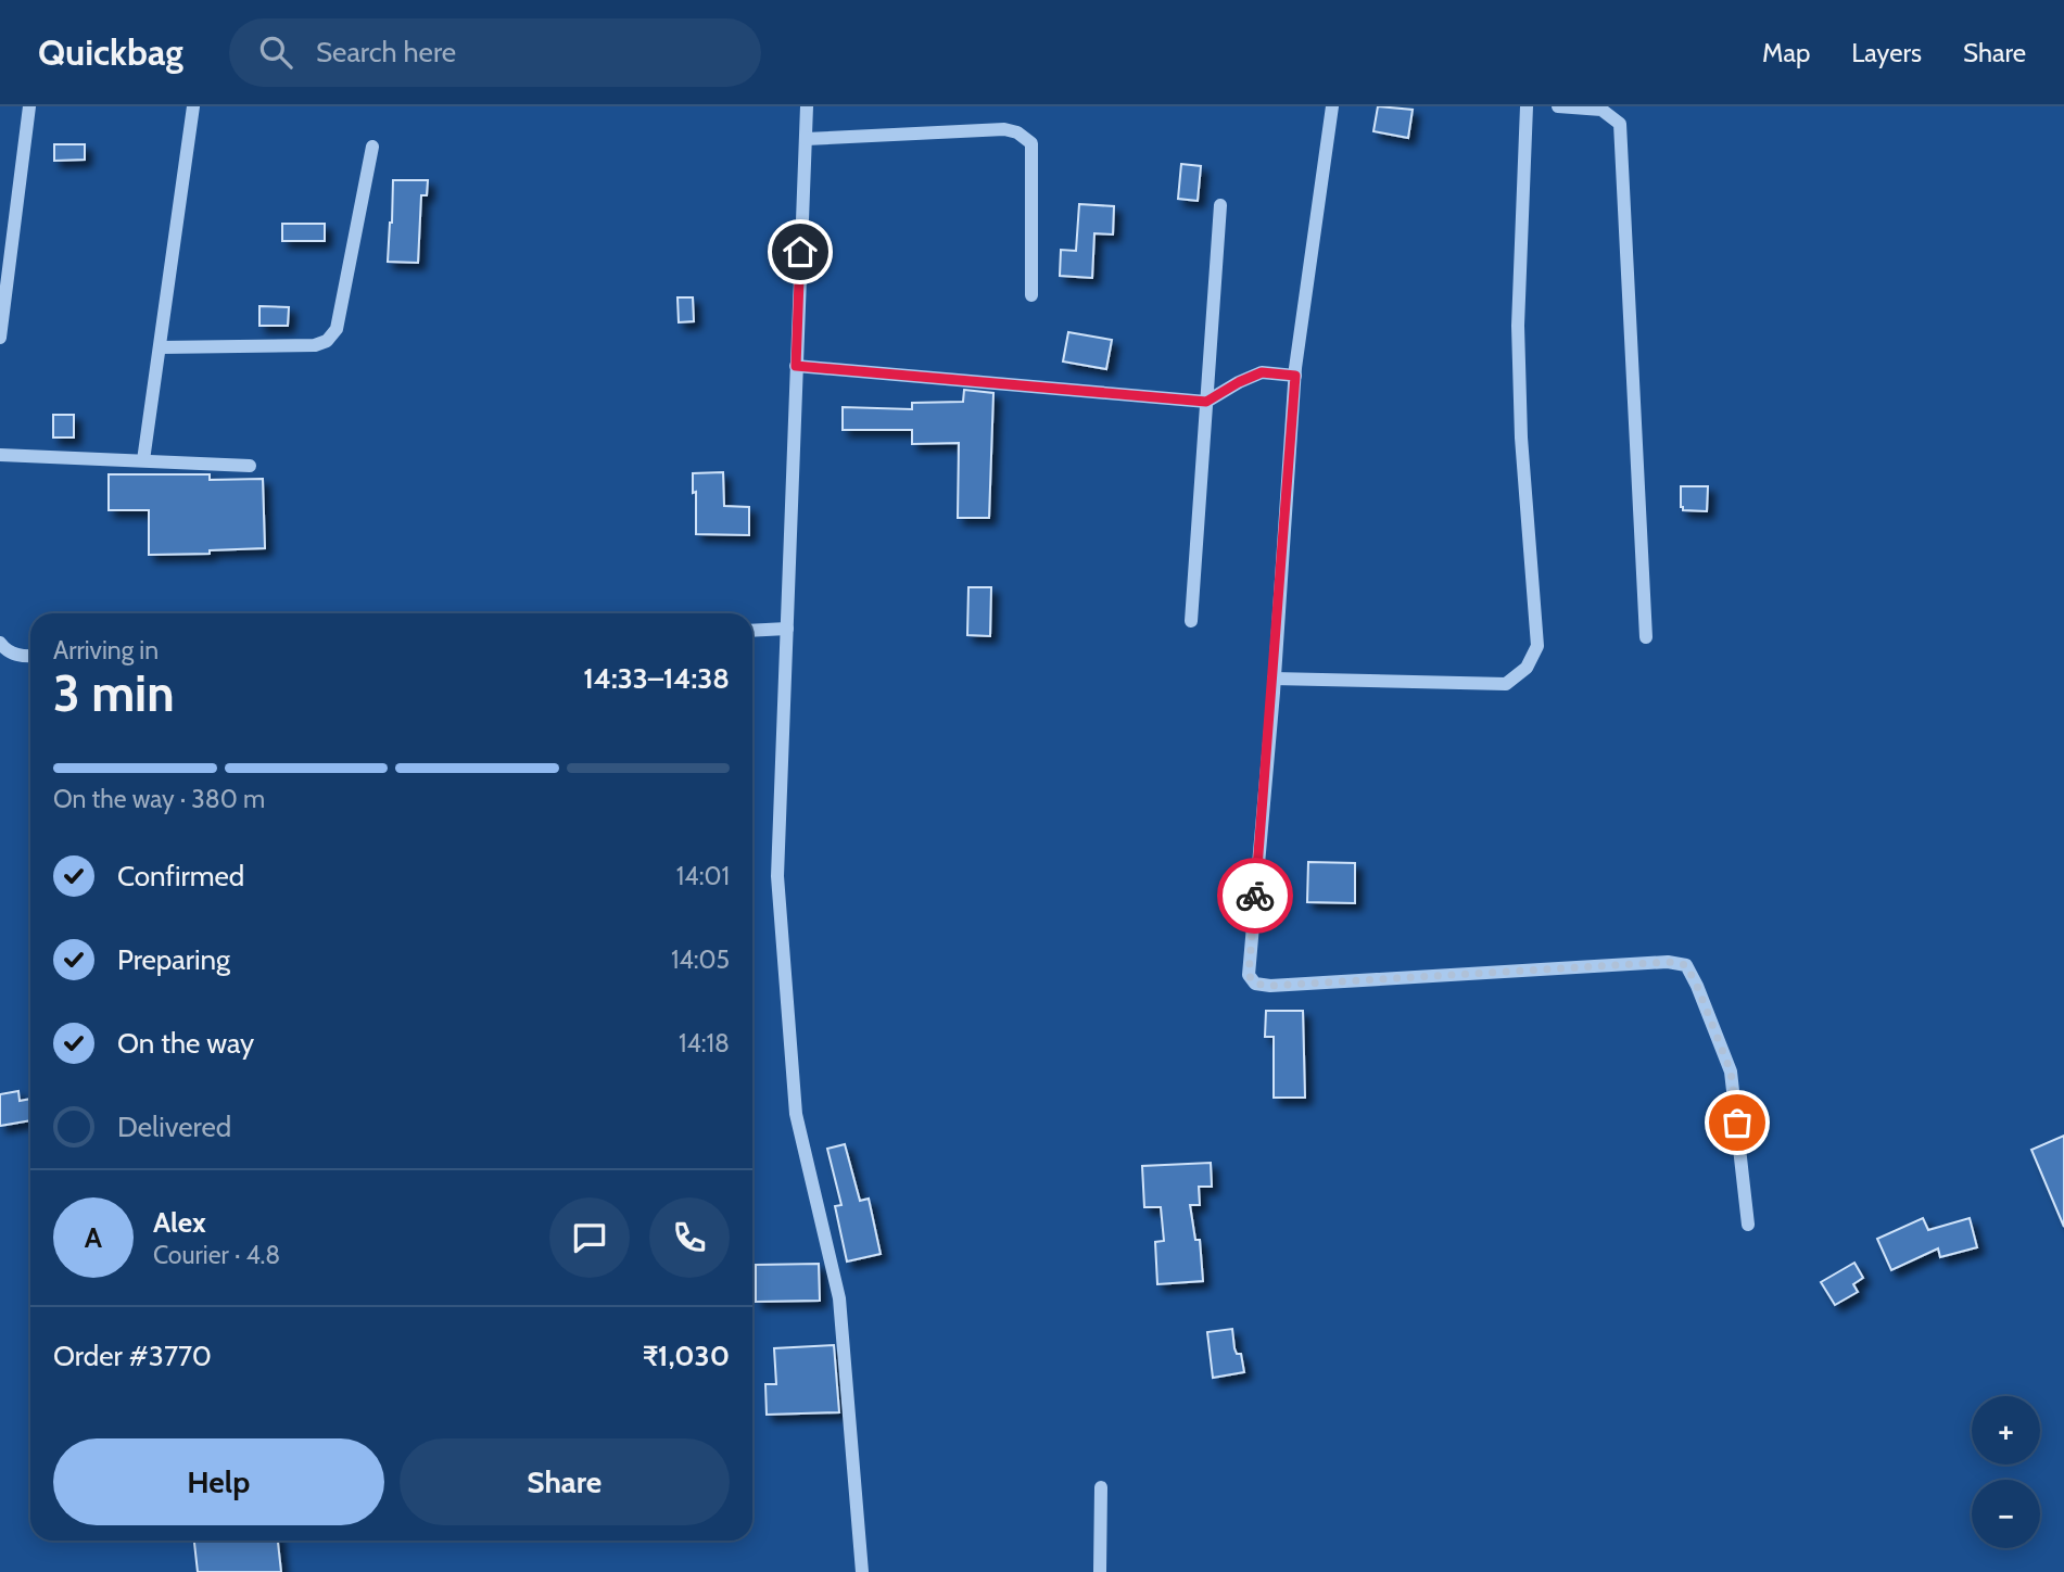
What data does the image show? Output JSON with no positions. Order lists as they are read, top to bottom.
{
  "page": {
    "header": "Quickbag",
    "search": "Search here",
    "nav": ["Map", "Layers", "Share"],
    "heading": ["3 min", "Arriving in", "14:33–14:38"],
    "panel": [
      "Alex",
      "Courier · 4.8",
      "Order #3770",
      "₹1,030"
    ],
    "bar": "On the way · 380 m",
    "list": [
      ["Confirmed", "14:01"],
      ["Preparing", "14:05"],
      ["On the way", "14:18"],
      "Delivered"
    ],
    "round": "A",
    "map_buttons": ["+", "−"],
    "buttons": ["Help", "Share"]
  }
}
